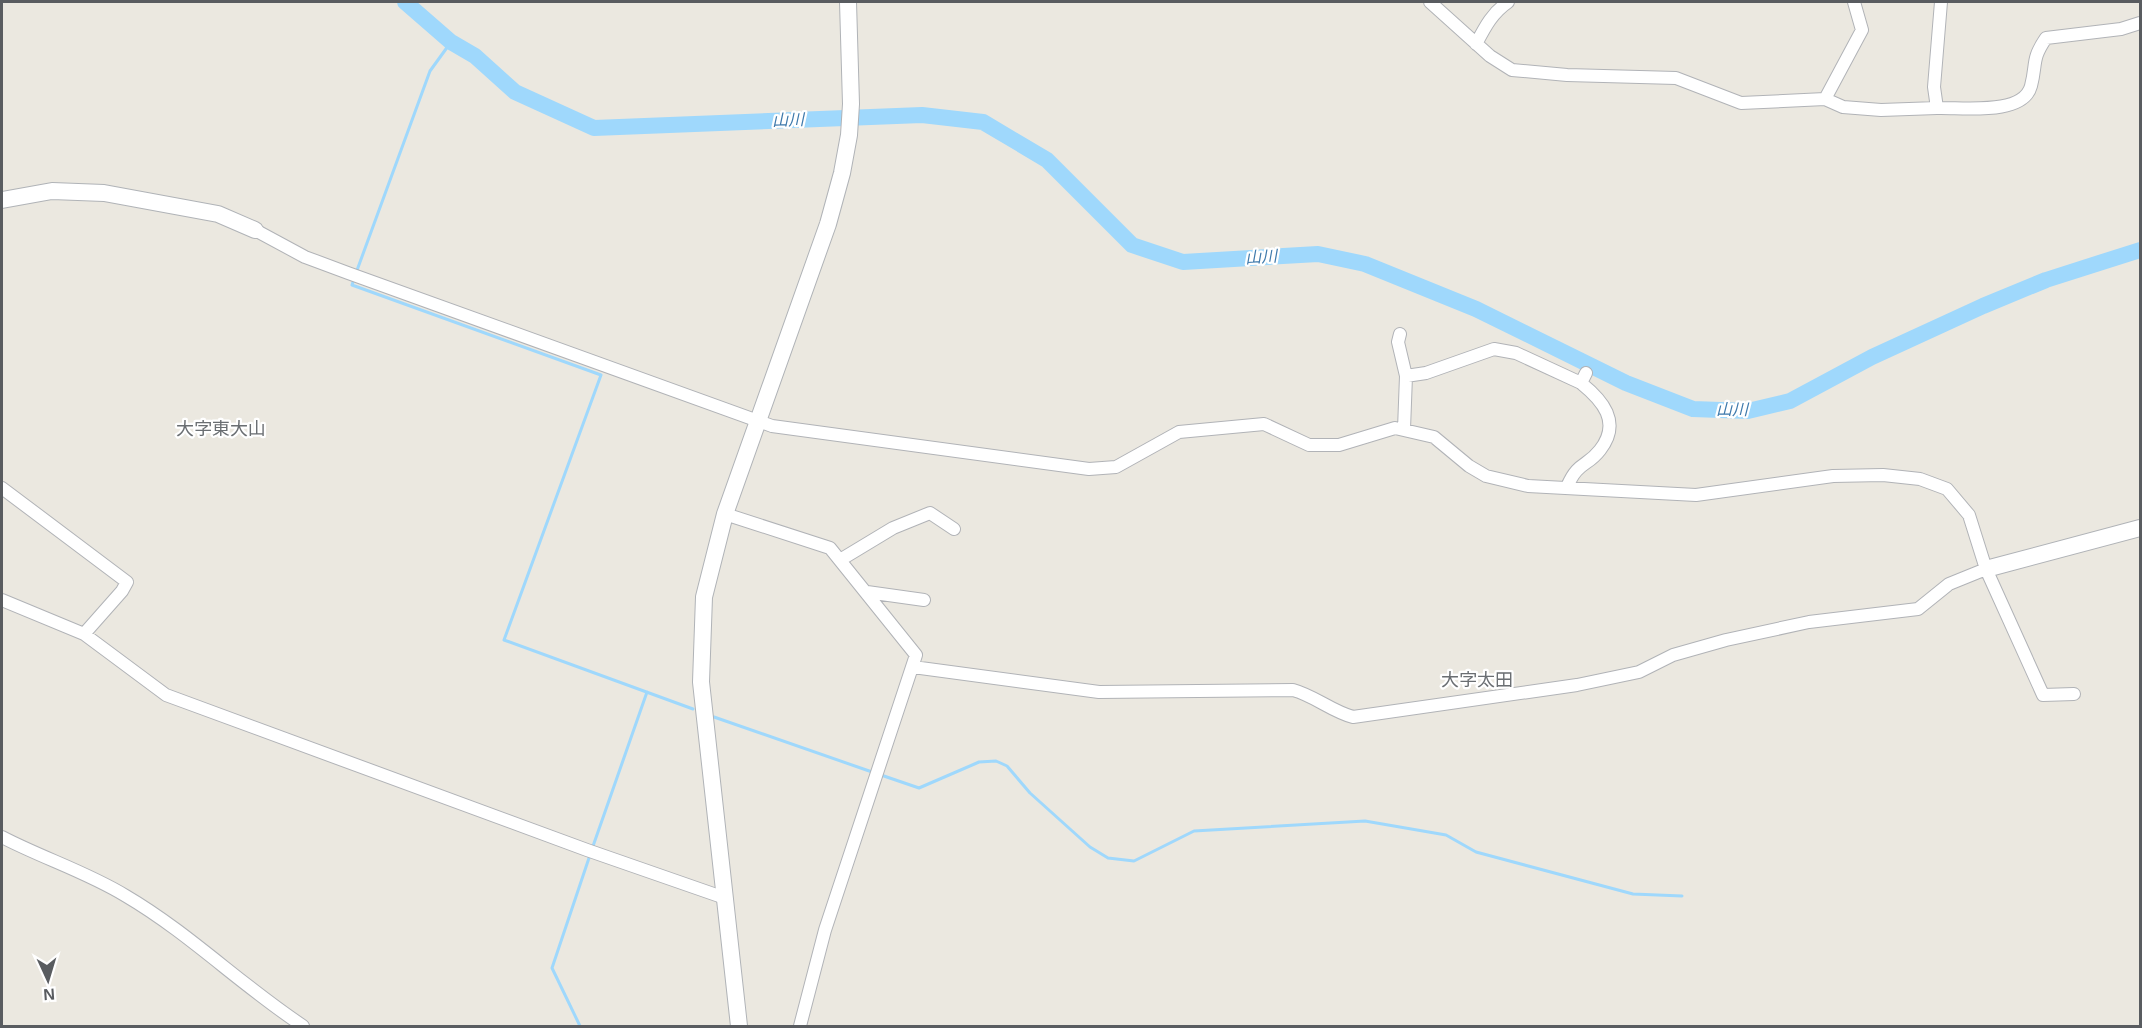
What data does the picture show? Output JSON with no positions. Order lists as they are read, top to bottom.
{
  "districts": ["大字東大山", "大字太田"],
  "water": ["山川"],
  "north": "bottom"
}
